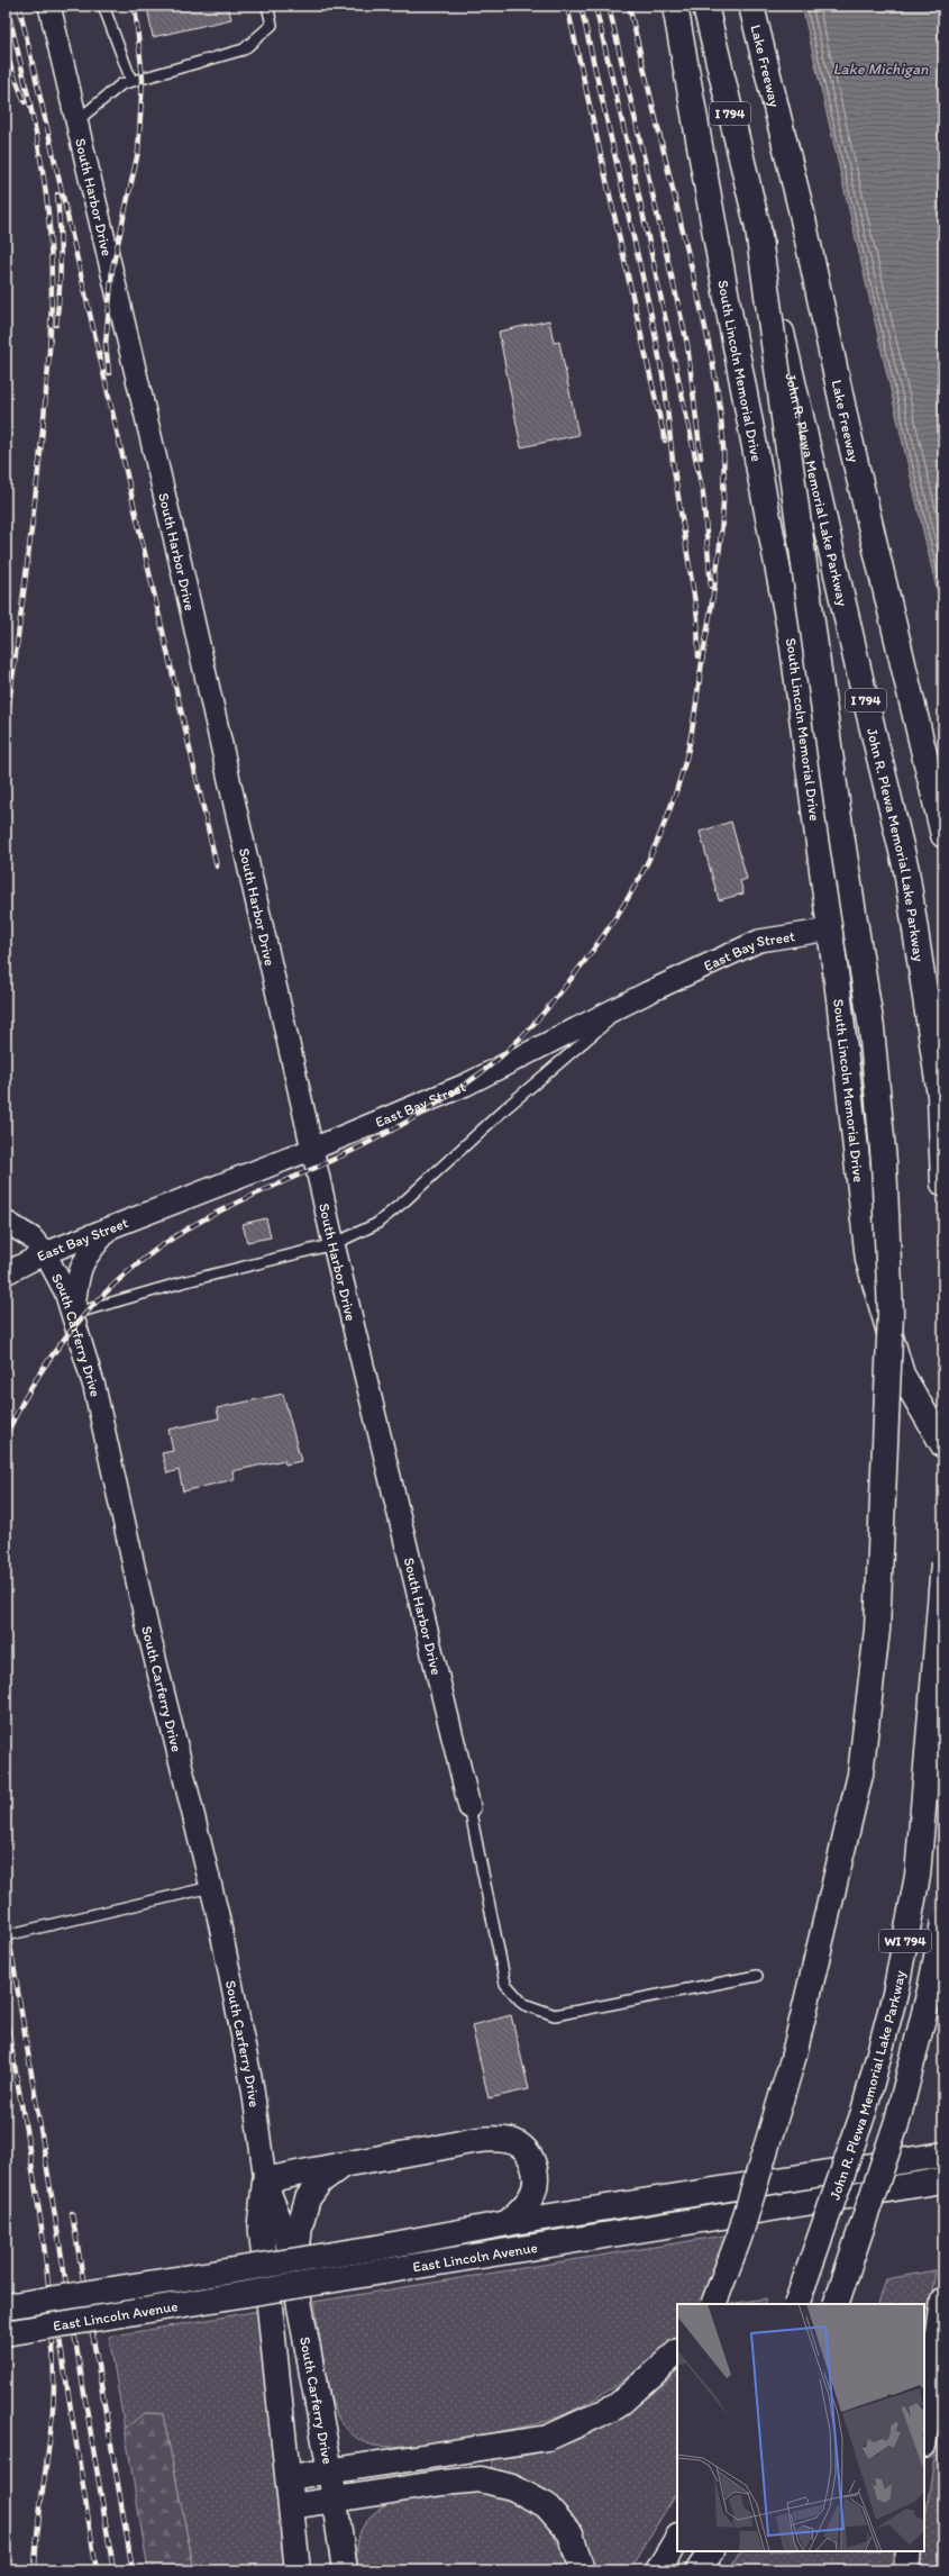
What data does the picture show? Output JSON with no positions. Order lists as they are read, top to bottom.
{
  "streets": {
    "main road": [
      "Lake Freeway",
      "I 794",
      "South Lincoln Memorial Drive",
      "John R. Plewa Memorial Lake Parkway",
      "South Carferry Drive",
      "WI 794",
      "East Lincoln Avenue"
    ],
    "street": ["South Harbor Drive", "East Bay Street"]
  },
  "crossings": [
    ["I 794", "John R. Plewa Memorial Lake Parkway"],
    ["South Harbor Drive", "East Bay Street"],
    ["South Lincoln Memorial Drive", "East Bay Street"],
    ["East Bay Street", "South Carferry Drive"]
  ],
  "water": ["Lake Michigan"]
}
